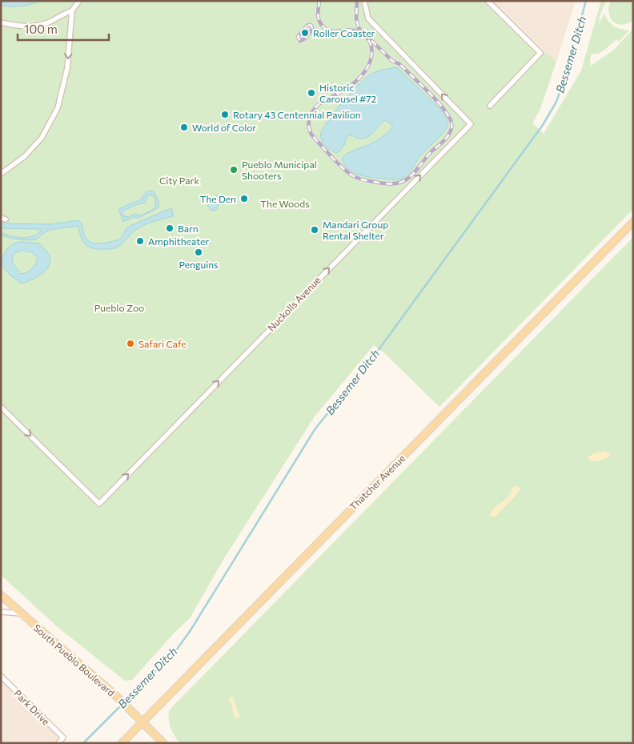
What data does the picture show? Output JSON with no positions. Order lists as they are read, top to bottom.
{
  "streets": {
    "main road": ["Thatcher Avenue", "South Pueblo Boulevard"],
    "street": ["Nuckolls Avenue", "Park Drive"]
  },
  "crossings": [
    ["Thatcher Avenue", "South Pueblo Boulevard"]
  ],
  "water": ["Bessemer Ditch"],
  "parks": ["City Park", "The Woods", "Pueblo Zoo"],
  "places": [
    "Roller Coaster",
    "Historic Carousel #72",
    "Rotary 43 Centennial Pavilion",
    "World of Color",
    "Pueblo Municipal Shooters",
    "The Den",
    "Barn",
    "Mandari Group Rental Shelter",
    "Amphitheater",
    "Penguins",
    "Safari Cafe"
  ],
  "scale_bar": "100 m"
}
